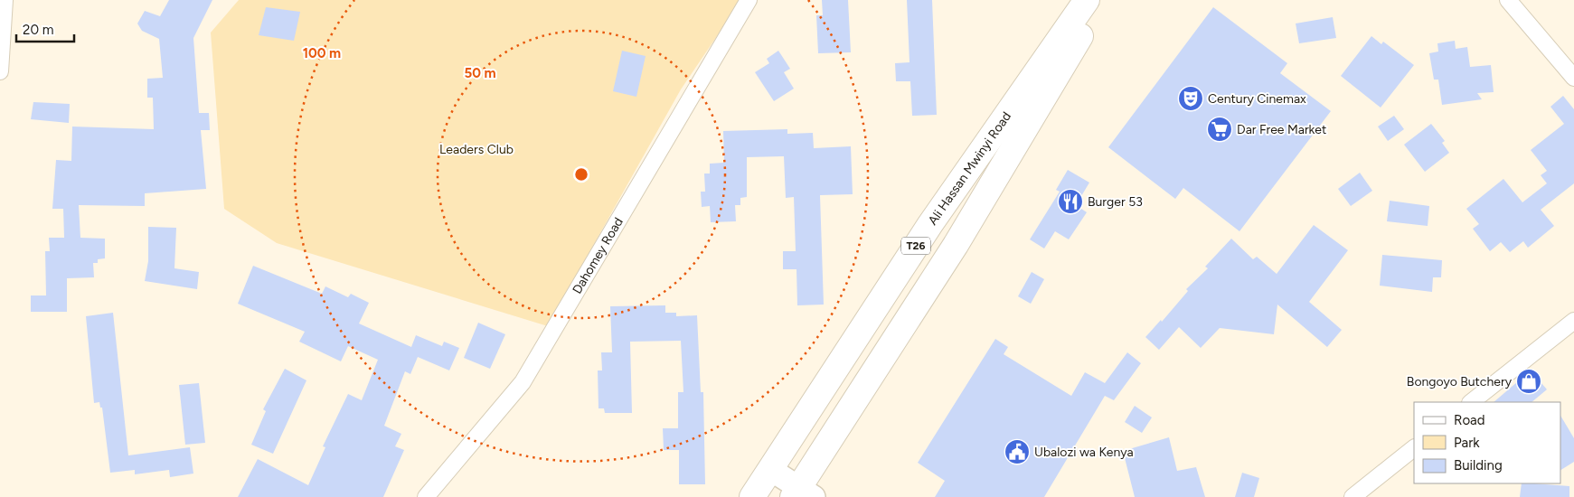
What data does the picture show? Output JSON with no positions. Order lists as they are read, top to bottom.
{
  "streets": {
    "highway": ["Ali Hassan Mwinyi Road", "T26"],
    "street": ["Dahomey Road"]
  },
  "parks": ["Leaders Club"],
  "places": {
    "theatre": ["Century Cinemax"],
    "supermarket": ["Dar Free Market"],
    "restaurant": ["Burger 53"],
    "shop": ["Bongoyo Butchery"],
    "public building": ["Ubalozi wa Kenya"]
  },
  "legend": ["Road", "Park", "Building"],
  "scale_bar": "20 m",
  "rings": ["100 m", "50 m"]
}
